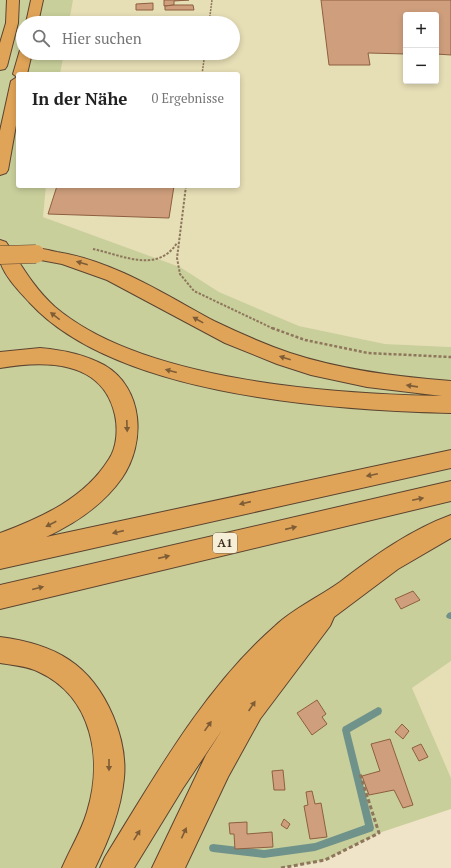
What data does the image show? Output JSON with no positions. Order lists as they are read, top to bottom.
{
  "streets": {
    "highway": ["A1"]
  },
  "page": {
    "map_buttons": ["+", "−"],
    "search": "Hier suchen",
    "heading": ["In der Nähe", "0 Ergebnisse"]
  }
}
